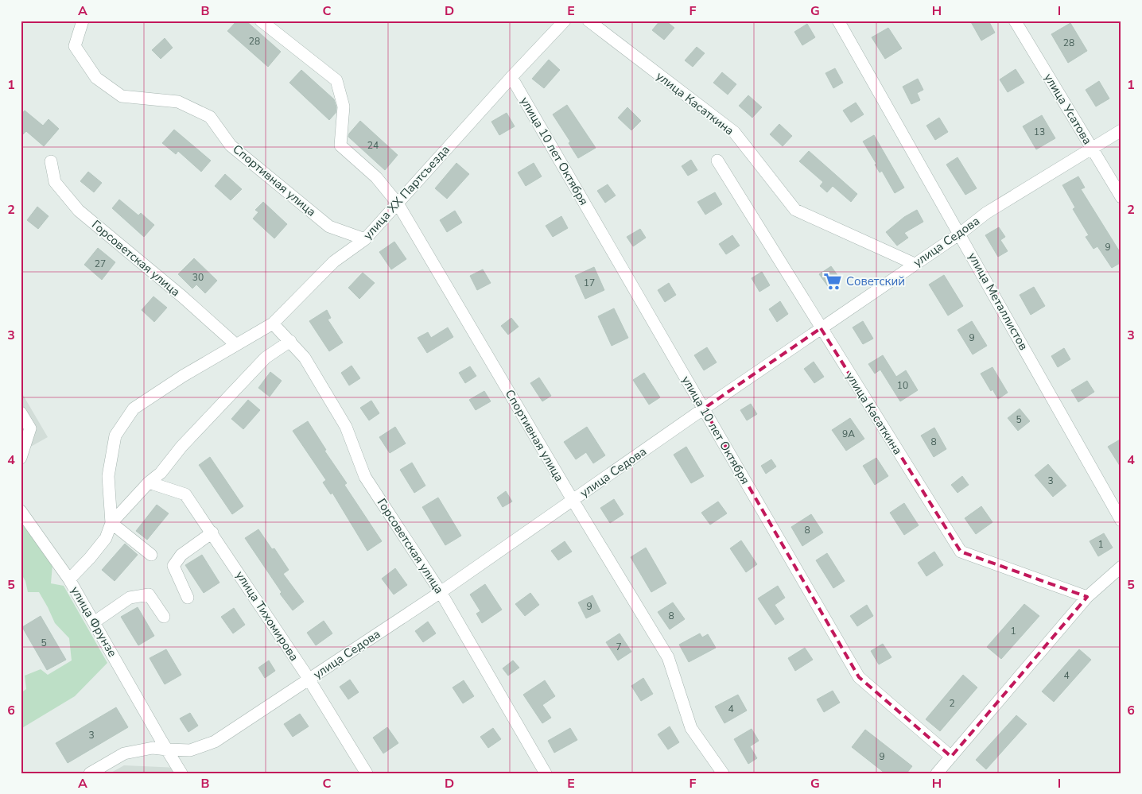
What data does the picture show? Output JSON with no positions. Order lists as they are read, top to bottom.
{
  "streets": {
    "street": [
      "улица Касаткина",
      "улица Усатова",
      "улица 10 лет Октября",
      "Спортивная улица",
      "улица XX Партсъезда",
      "улица Седова",
      "Горсоветская улица",
      "улица Металлистов",
      "улица Тихомирова",
      "улица Фрунзе"
    ]
  },
  "crossings": [
    ["улица Касаткина", "улица Седова"],
    ["улица Усатова", "улица Седова"],
    ["улица 10 лет Октября", "улица XX Партсъезда"],
    ["улица 10 лет Октября", "улица Седова"],
    ["Спортивная улица", "улица XX Партсъезда"],
    ["Спортивная улица", "улица Седова"],
    ["улица XX Партсъезда", "Горсоветская улица"],
    ["улица XX Партсъезда", "улица Фрунзе"],
    ["улица Седова", "Горсоветская улица"],
    ["улица Седова", "улица Металлистов"],
    ["улица Седова", "улица Тихомирова"],
    ["улица Седова", "улица Фрунзе"],
    ["Горсоветская улица", "улица Фрунзе"],
    ["улица Тихомирова", "улица Фрунзе"]
  ],
  "places": {
    "supermarket": ["Советский"]
  },
  "house_numbers": [
    "28",
    "28",
    "13",
    "24",
    "9",
    "27",
    "30",
    "17",
    "9",
    "10",
    "5",
    "9А",
    "8",
    "3",
    "8",
    "1",
    "9",
    "8",
    "1",
    "5",
    "7",
    "4",
    "2",
    "4",
    "3",
    "9"
  ],
  "grid": {
    "columns": [
      "A",
      "B",
      "C",
      "D",
      "E",
      "F",
      "G",
      "H",
      "I"
    ],
    "rows": [
      "1",
      "2",
      "3",
      "4",
      "5",
      "6"
    ]
  }
}
